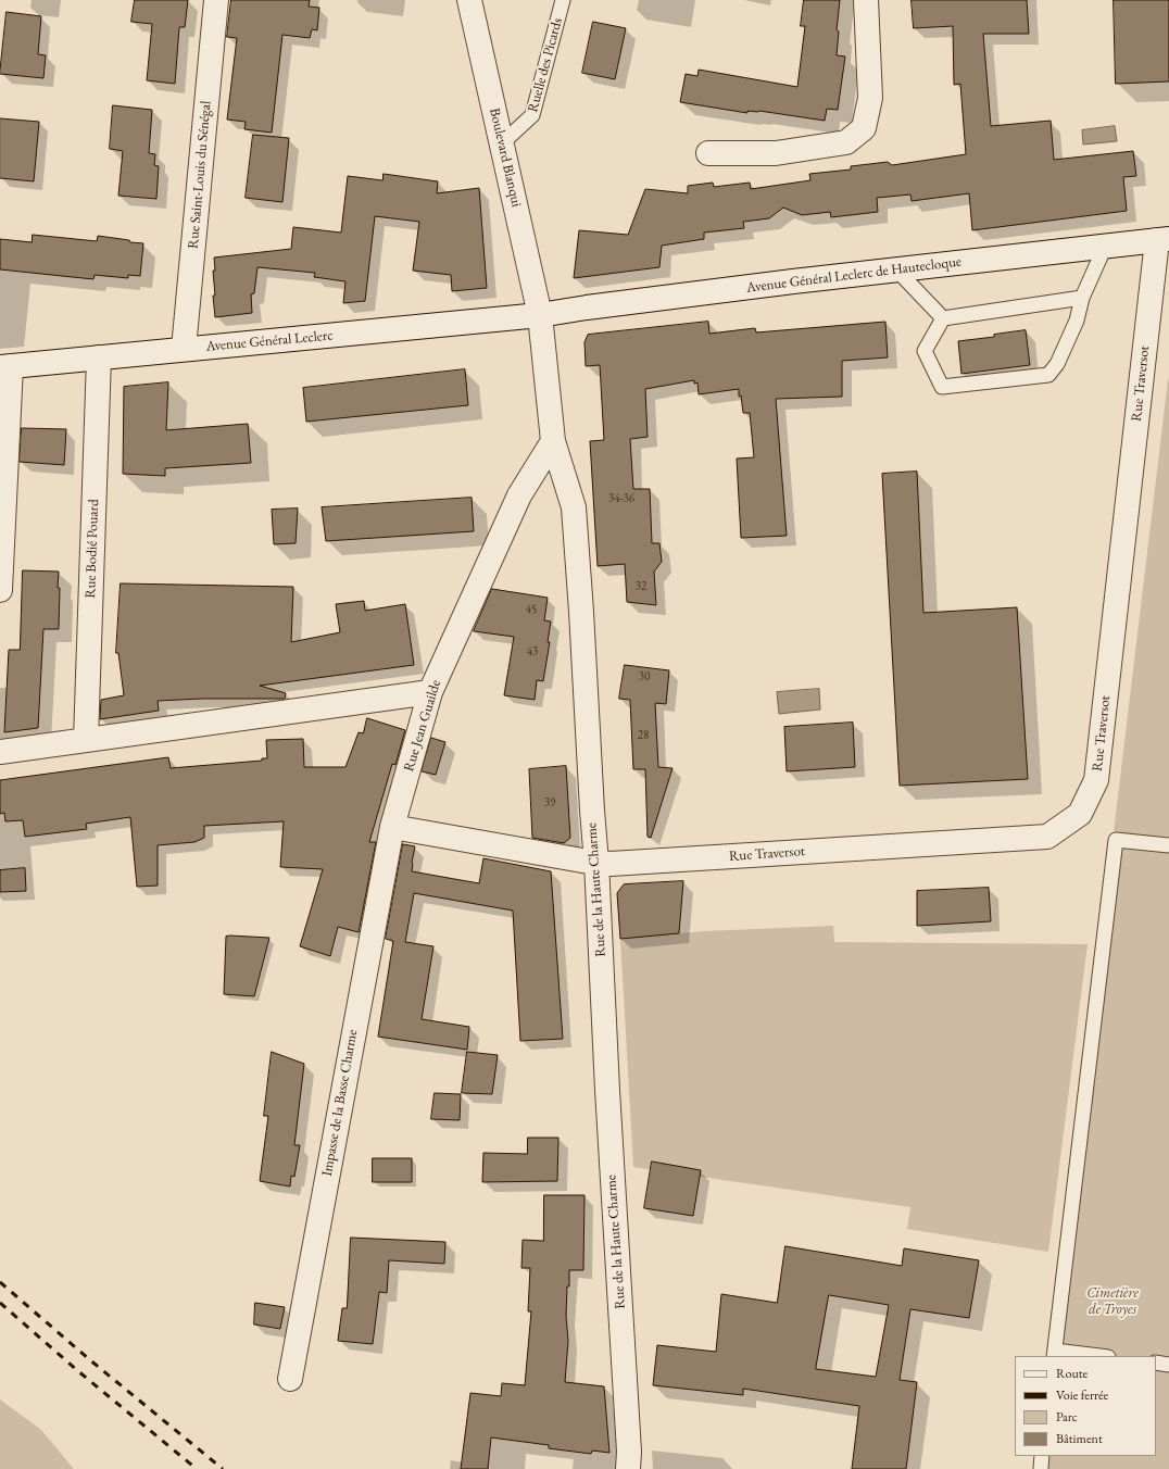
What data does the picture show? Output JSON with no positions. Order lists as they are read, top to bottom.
{
  "streets": {
    "street": [
      "Boulevard Blanqui",
      "Rue Saint-Louis du Sénégal",
      "Avenue Général Leclerc de Hautecloque",
      "Avenue Général Leclerc",
      "Rue Traversot",
      "Rue Bodié Pouard",
      "Rue Jean Guailde",
      "Rue de la Haute Charme",
      "Impasse de la Basse Charme"
    ],
    "lane": ["Ruelle des Picards"]
  },
  "crossings": [
    ["Ruelle des Picards", "Boulevard Blanqui"],
    ["Boulevard Blanqui", "Avenue Général Leclerc de Hautecloque"],
    ["Boulevard Blanqui", "Avenue Général Leclerc"],
    ["Boulevard Blanqui", "Rue de la Haute Charme"],
    ["Rue Saint-Louis du Sénégal", "Avenue Général Leclerc"],
    ["Avenue Général Leclerc de Hautecloque", "Avenue Général Leclerc"],
    ["Avenue Général Leclerc de Hautecloque", "Rue Traversot"],
    ["Avenue Général Leclerc de Hautecloque", "Rue de la Haute Charme"],
    ["Avenue Général Leclerc", "Rue Bodié Pouard"],
    ["Avenue Général Leclerc", "Rue de la Haute Charme"],
    ["Rue Traversot", "Rue de la Haute Charme"],
    ["Rue Jean Guailde", "Rue de la Haute Charme"],
    ["Rue Jean Guailde", "Impasse de la Basse Charme"]
  ],
  "parks": ["Cimetière de Troyes"],
  "house_numbers": [
    "34-36",
    "32",
    "45",
    "43",
    "30",
    "28",
    "39"
  ],
  "legend": [
    "Route",
    "Voie ferrée",
    "Parc",
    "Bâtiment"
  ]
}
